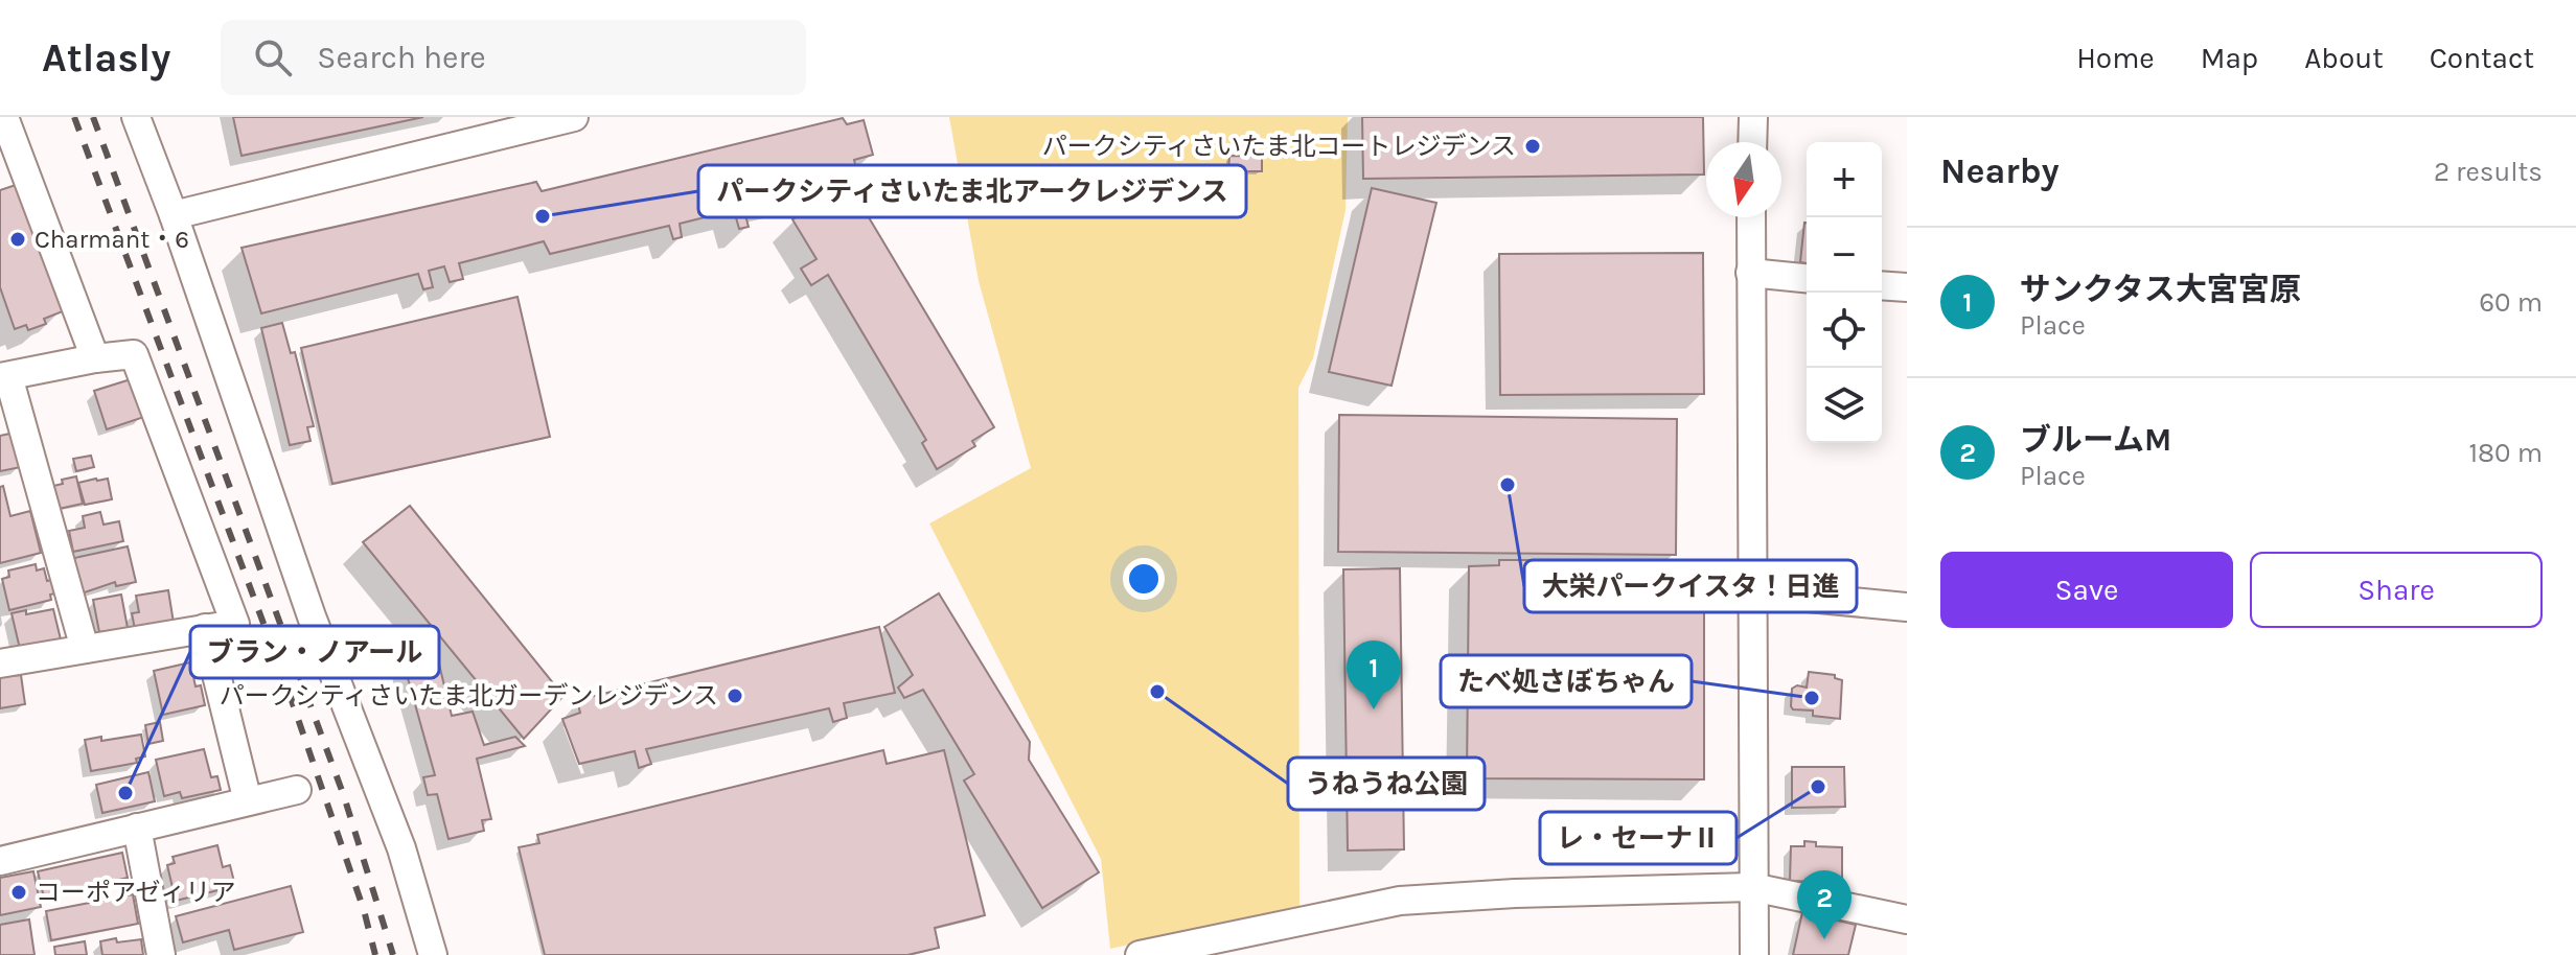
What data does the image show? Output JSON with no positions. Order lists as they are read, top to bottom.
{
  "places": [
    "パークシティさいたま北コートレジデンス",
    "パークシティさいたま北アークレジデンス",
    "Charmant・6",
    "大栄パークイスタ！日進",
    "うねうね公園",
    "パークシティさいたま北ガーデンレジデンス",
    "たべ処さぼちゃん",
    "レ・セーナⅡ",
    "ブラン・ノアール",
    "コーポアゼィリア"
  ],
  "north": "bottom",
  "page": {
    "header": "Atlasly",
    "search": "Search here",
    "nav": [
      "Home",
      "Map",
      "About",
      "Contact"
    ],
    "heading": ["Nearby", "2 results"],
    "map_buttons": ["+", "−"],
    "list": [
      {
        "mark": "1",
        "name": "サンクタス大宮宮原",
        "note": "Place",
        "value": "60 m"
      },
      {
        "mark": "2",
        "name": "ブルームM",
        "note": "Place",
        "value": "180 m"
      }
    ],
    "buttons": ["Save", "Share"],
    "pins": ["1", "2"]
  }
}
